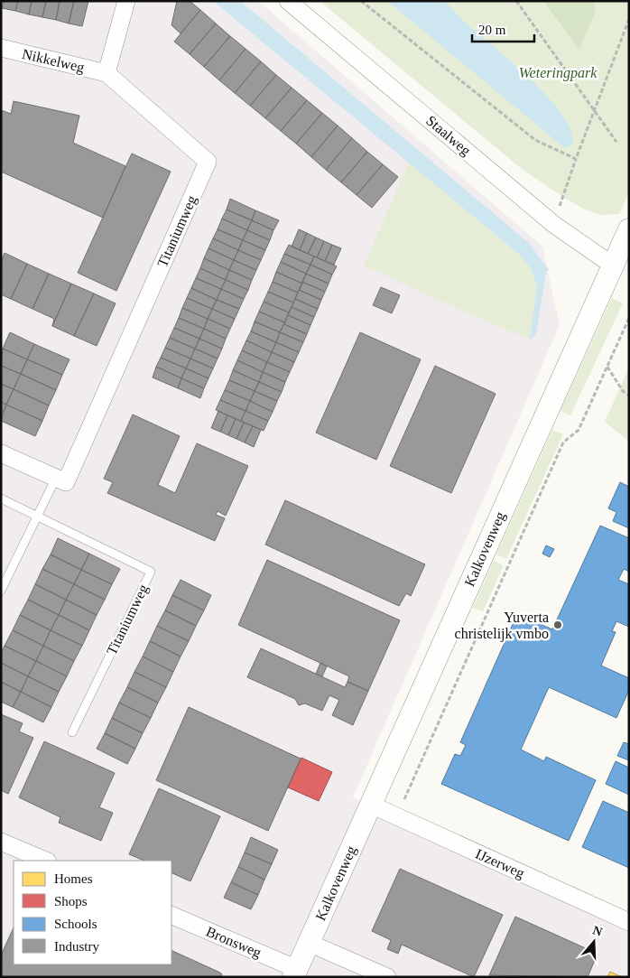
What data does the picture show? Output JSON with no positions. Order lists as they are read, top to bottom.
{
  "streets": {
    "street": [
      "Nikkelweg",
      "Staalweg",
      "Titaniumweg",
      "Kalkovenweg",
      "IJzerweg",
      "Bronsweg"
    ]
  },
  "crossings": [
    ["Nikkelweg", "Titaniumweg"],
    ["Staalweg", "Kalkovenweg"],
    ["Kalkovenweg", "IJzerweg"],
    ["Kalkovenweg", "Bronsweg"]
  ],
  "parks": ["Weteringpark"],
  "places": ["Yuverta christelijk vmbo"],
  "legend": [
    "Homes",
    "Shops",
    "Schools",
    "Industry"
  ],
  "scale_bar": "20 m",
  "north": "top"
}
